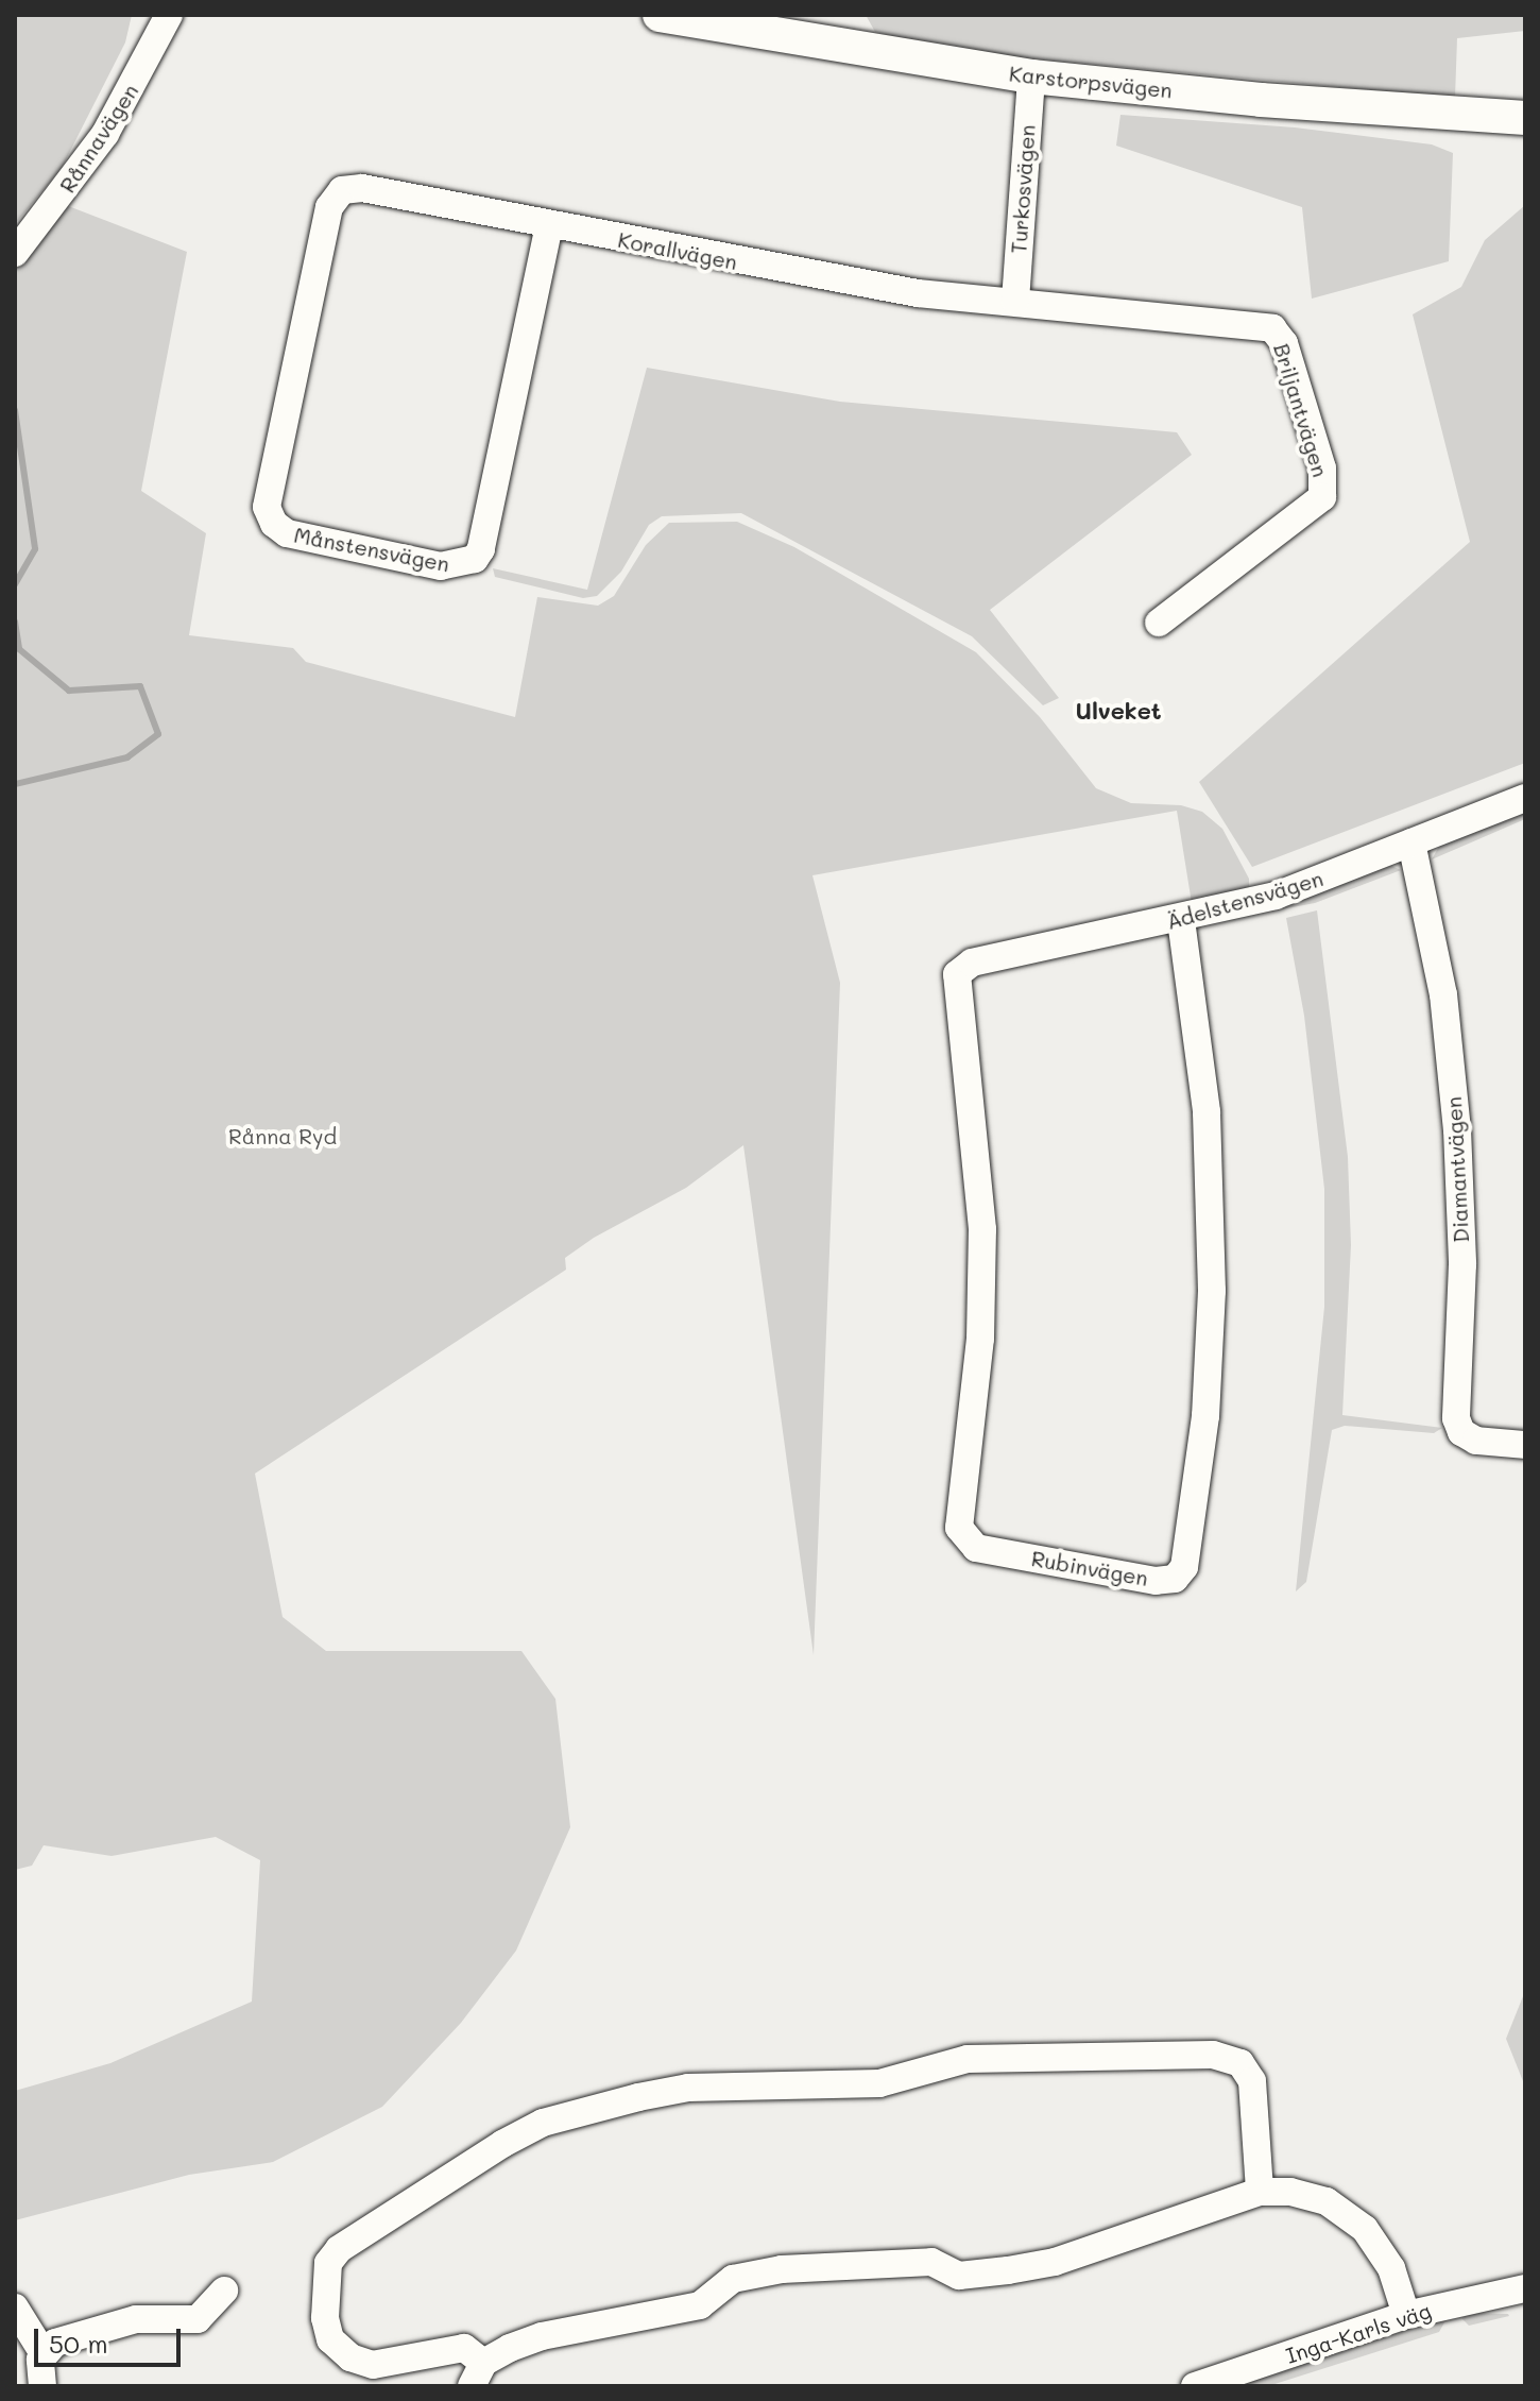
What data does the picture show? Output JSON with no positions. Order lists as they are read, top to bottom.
{
  "streets": {
    "main road": ["Karstorpsvägen"],
    "street": [
      "Rånnavägen",
      "Turkosvägen",
      "Korallvägen",
      "Briljantvägen",
      "Månstensvägen",
      "Ädelstensvägen",
      "Diamantvägen",
      "Rubinvägen",
      "Inga-Karls väg"
    ]
  },
  "crossings": [
    ["Karstorpsvägen", "Turkosvägen"],
    ["Turkosvägen", "Korallvägen"],
    ["Turkosvägen", "Briljantvägen"],
    ["Korallvägen", "Briljantvägen"],
    ["Korallvägen", "Månstensvägen"],
    ["Ädelstensvägen", "Diamantvägen"],
    ["Ädelstensvägen", "Rubinvägen"]
  ],
  "districts": ["Ulveket"],
  "parks": ["Rånna Ryd"],
  "scale_bar": "50 m"
}
